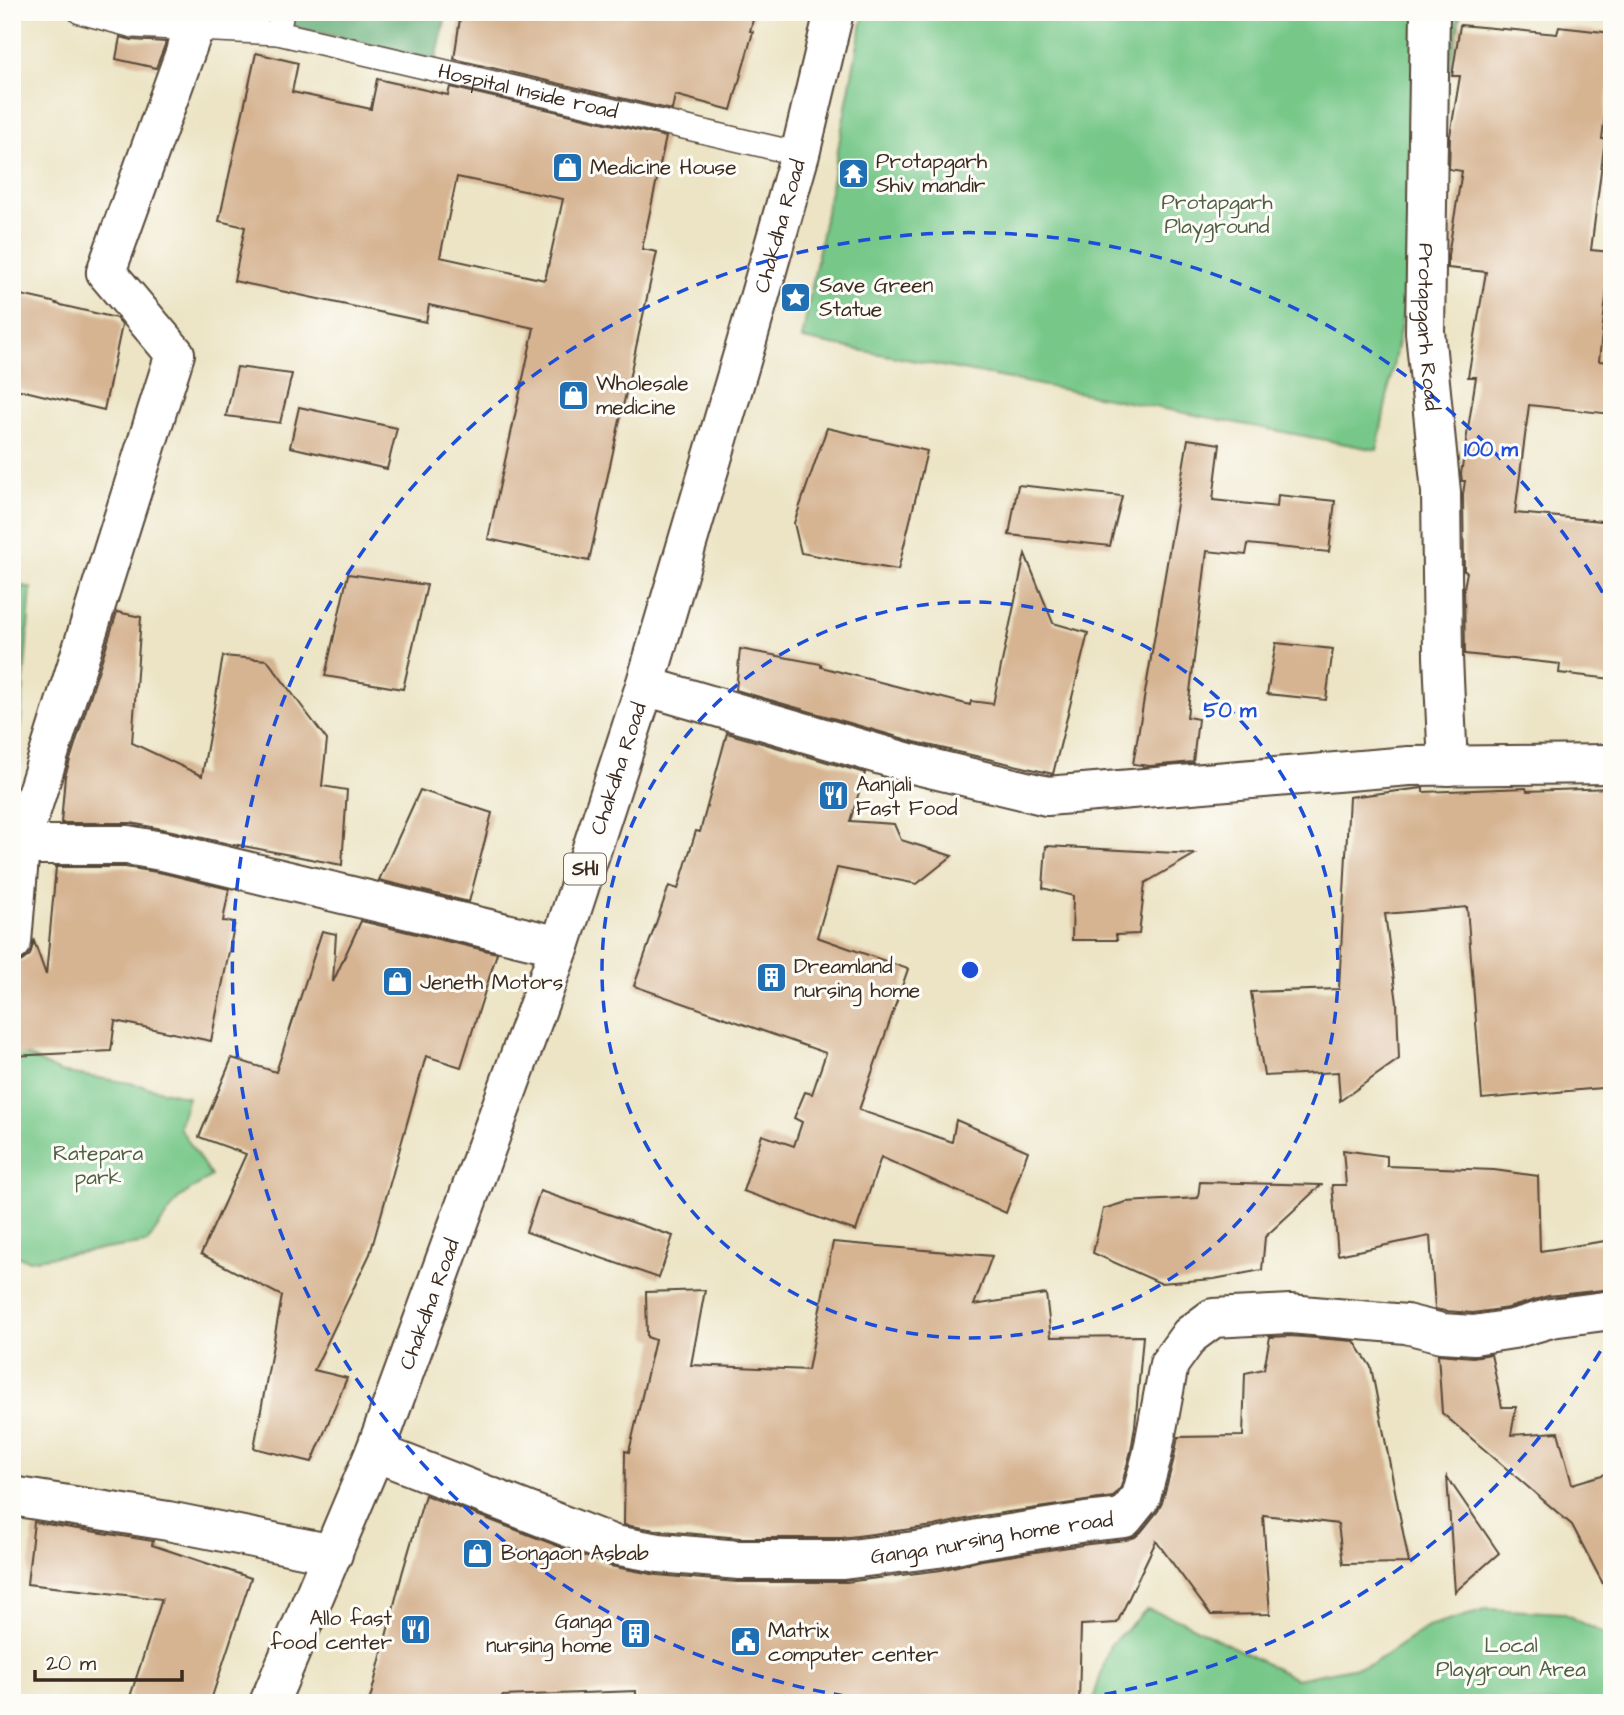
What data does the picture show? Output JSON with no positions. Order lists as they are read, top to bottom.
{
  "streets": {
    "street": [
      "Chakdha Road",
      "Protapgarh Road",
      "SH1",
      "Ganga nursing home road"
    ],
    "lane": ["Hospital Inside road"]
  },
  "crossings": [
    ["Hospital Inside road", "Chakdha Road"],
    ["Chakdha Road", "Ganga nursing home road"]
  ],
  "parks": ["Protapgarh Playground", "Ratepara park", "Local Playgroun Area"],
  "places": {
    "shop": [
      "Medicine House",
      "Wholesale medicine",
      "Jeneth Motors",
      "Bongaon Asbab"
    ],
    "temple": ["Protapgarh Shiv mandir"],
    "place": ["Save Green Statue"],
    "restaurant": ["Aanjali Fast Food", "Allo fast food center"],
    "building": ["Dreamland nursing home", "Ganga nursing home"],
    "public building": ["Matrix computer center"]
  },
  "scale_bar": "20 m",
  "rings": ["100 m", "50 m"]
}
